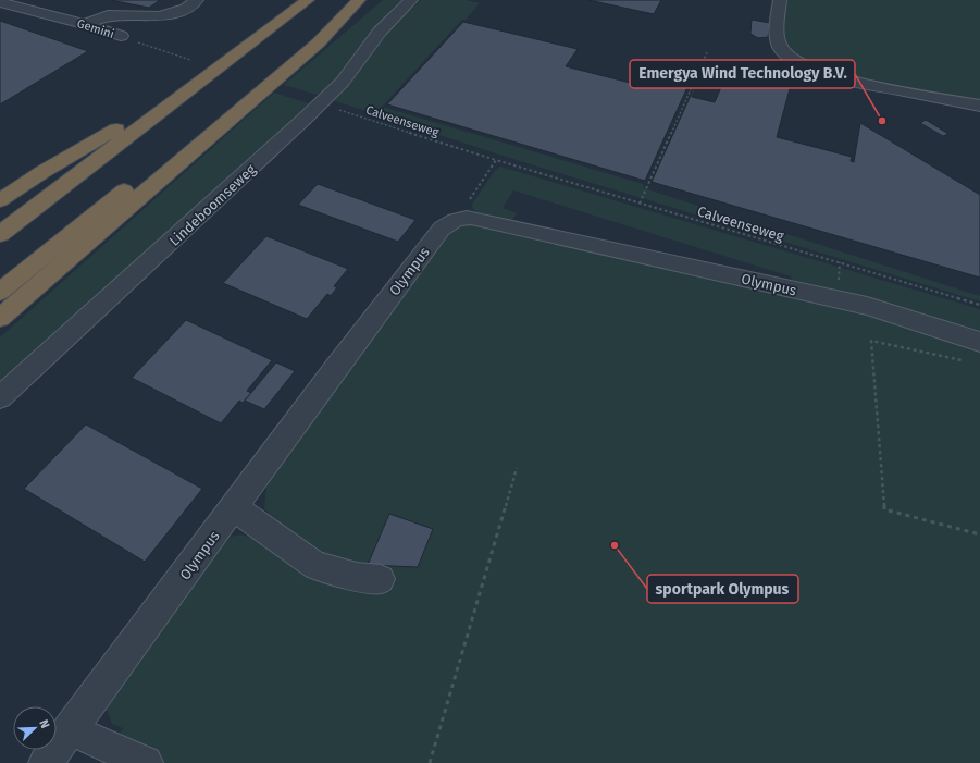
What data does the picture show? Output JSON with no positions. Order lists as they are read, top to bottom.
{
  "streets": {
    "street": ["Gemini", "Lindeboomseweg", "Olympus"],
    "path": ["Calveenseweg"]
  },
  "places": ["Emergya Wind Technology B.V.", "sportpark Olympus"],
  "north": "top right"
}
